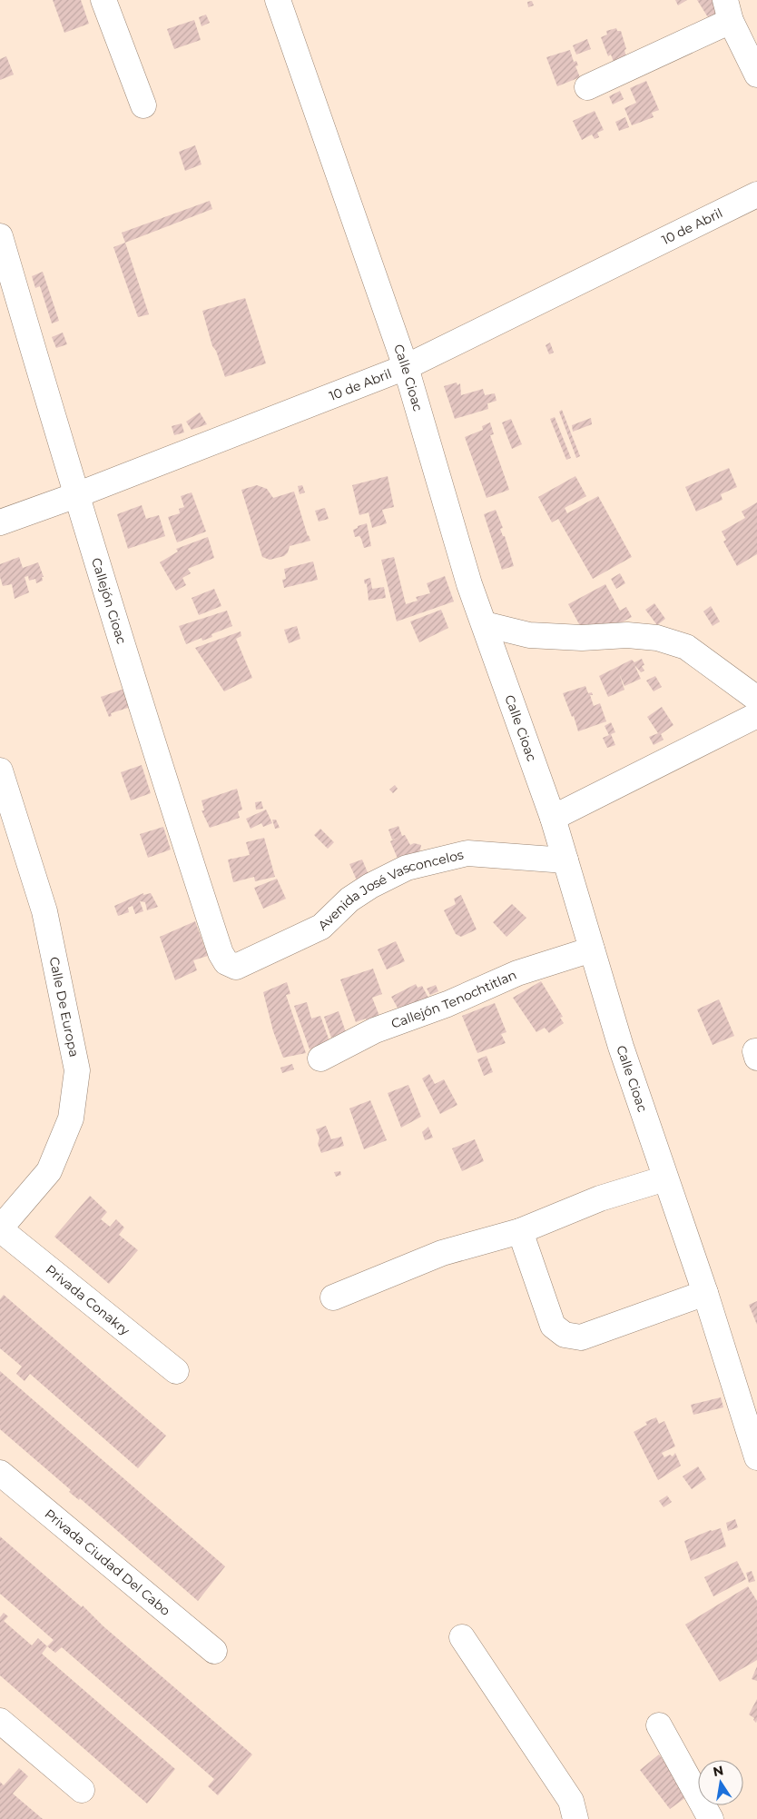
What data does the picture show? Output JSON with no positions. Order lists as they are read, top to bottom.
{
  "streets": {
    "street": [
      "10 de Abril",
      "Calle Cioac",
      "Callejón Cioac",
      "Avenida José Vasconcelos",
      "Callejón Tenochtitlan",
      "Calle De Europa",
      "Privada Conakry",
      "Privada Ciudad Del Cabo"
    ]
  },
  "crossings": [
    ["10 de Abril", "Calle Cioac"],
    ["10 de Abril", "Callejón Cioac"],
    ["Calle Cioac", "Avenida José Vasconcelos"],
    ["Calle Cioac", "Callejón Tenochtitlan"],
    ["Callejón Cioac", "Avenida José Vasconcelos"],
    ["Calle De Europa", "Privada Conakry"]
  ],
  "north": "top"
}
